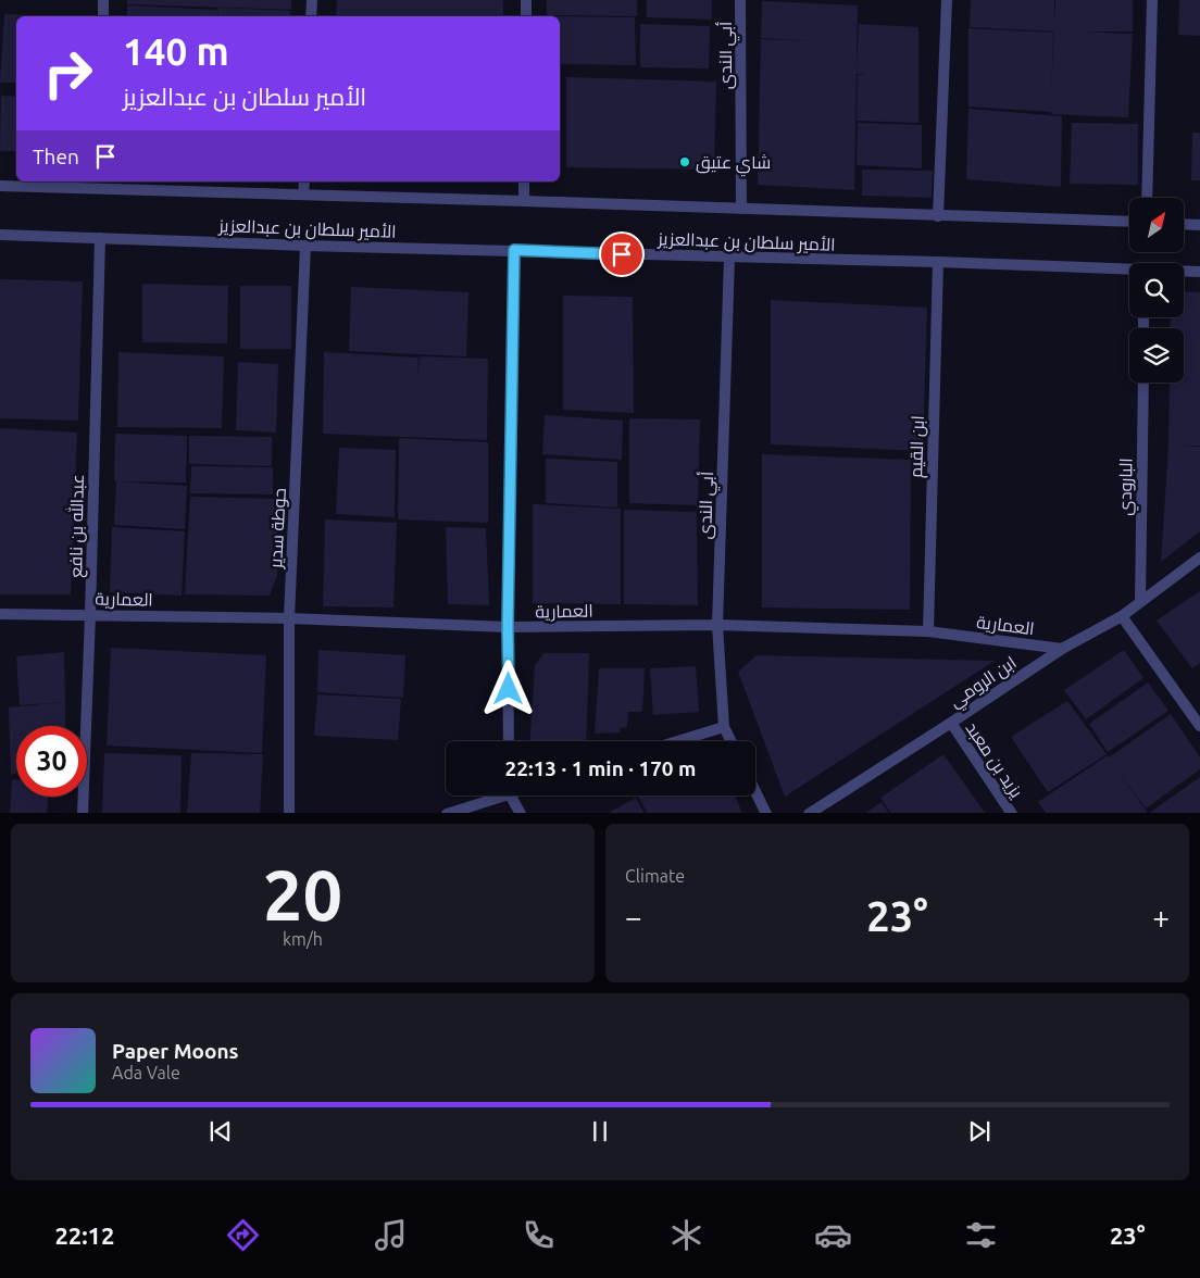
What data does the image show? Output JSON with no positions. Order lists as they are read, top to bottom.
{
  "streets": {
    "street": [
      "أبي الندى",
      "الأمير سلطان بن عبدالعزيز",
      "ابن القيم",
      "البارودي",
      "عبدالله بن نافع",
      "حوطة سدير",
      "العمارية",
      "ابن الرومي",
      "يزيد بن معبد"
    ]
  },
  "crossings": [
    ["أبي الندى", "الأمير سلطان بن عبدالعزيز"],
    ["أبي الندى", "العمارية"],
    ["الأمير سلطان بن عبدالعزيز", "ابن القيم"],
    ["الأمير سلطان بن عبدالعزيز", "عبدالله بن نافع"],
    ["الأمير سلطان بن عبدالعزيز", "حوطة سدير"],
    ["ابن القيم", "العمارية"],
    ["البارودي", "ابن الرومي"],
    ["عبدالله بن نافع", "العمارية"],
    ["حوطة سدير", "العمارية"],
    ["العمارية", "ابن الرومي"],
    ["ابن الرومي", "يزيد بن معبد"]
  ],
  "places": ["شاي عتيق"],
  "north": "top right",
  "page": {
    "turn": ["140 m", "الأمير سلطان بن عبدالعزيز"],
    "then": "Then",
    "limit": "30",
    "trip": "22:13 · 1 min · 170 m",
    "tile": [
      ["20", "km/h"],
      "Climate"
    ],
    "heat": ["−", "23°", "+"],
    "song": ["Paper Moons", "Ada Vale"],
    "tabs": ["22:12", "23°"]
  }
}
